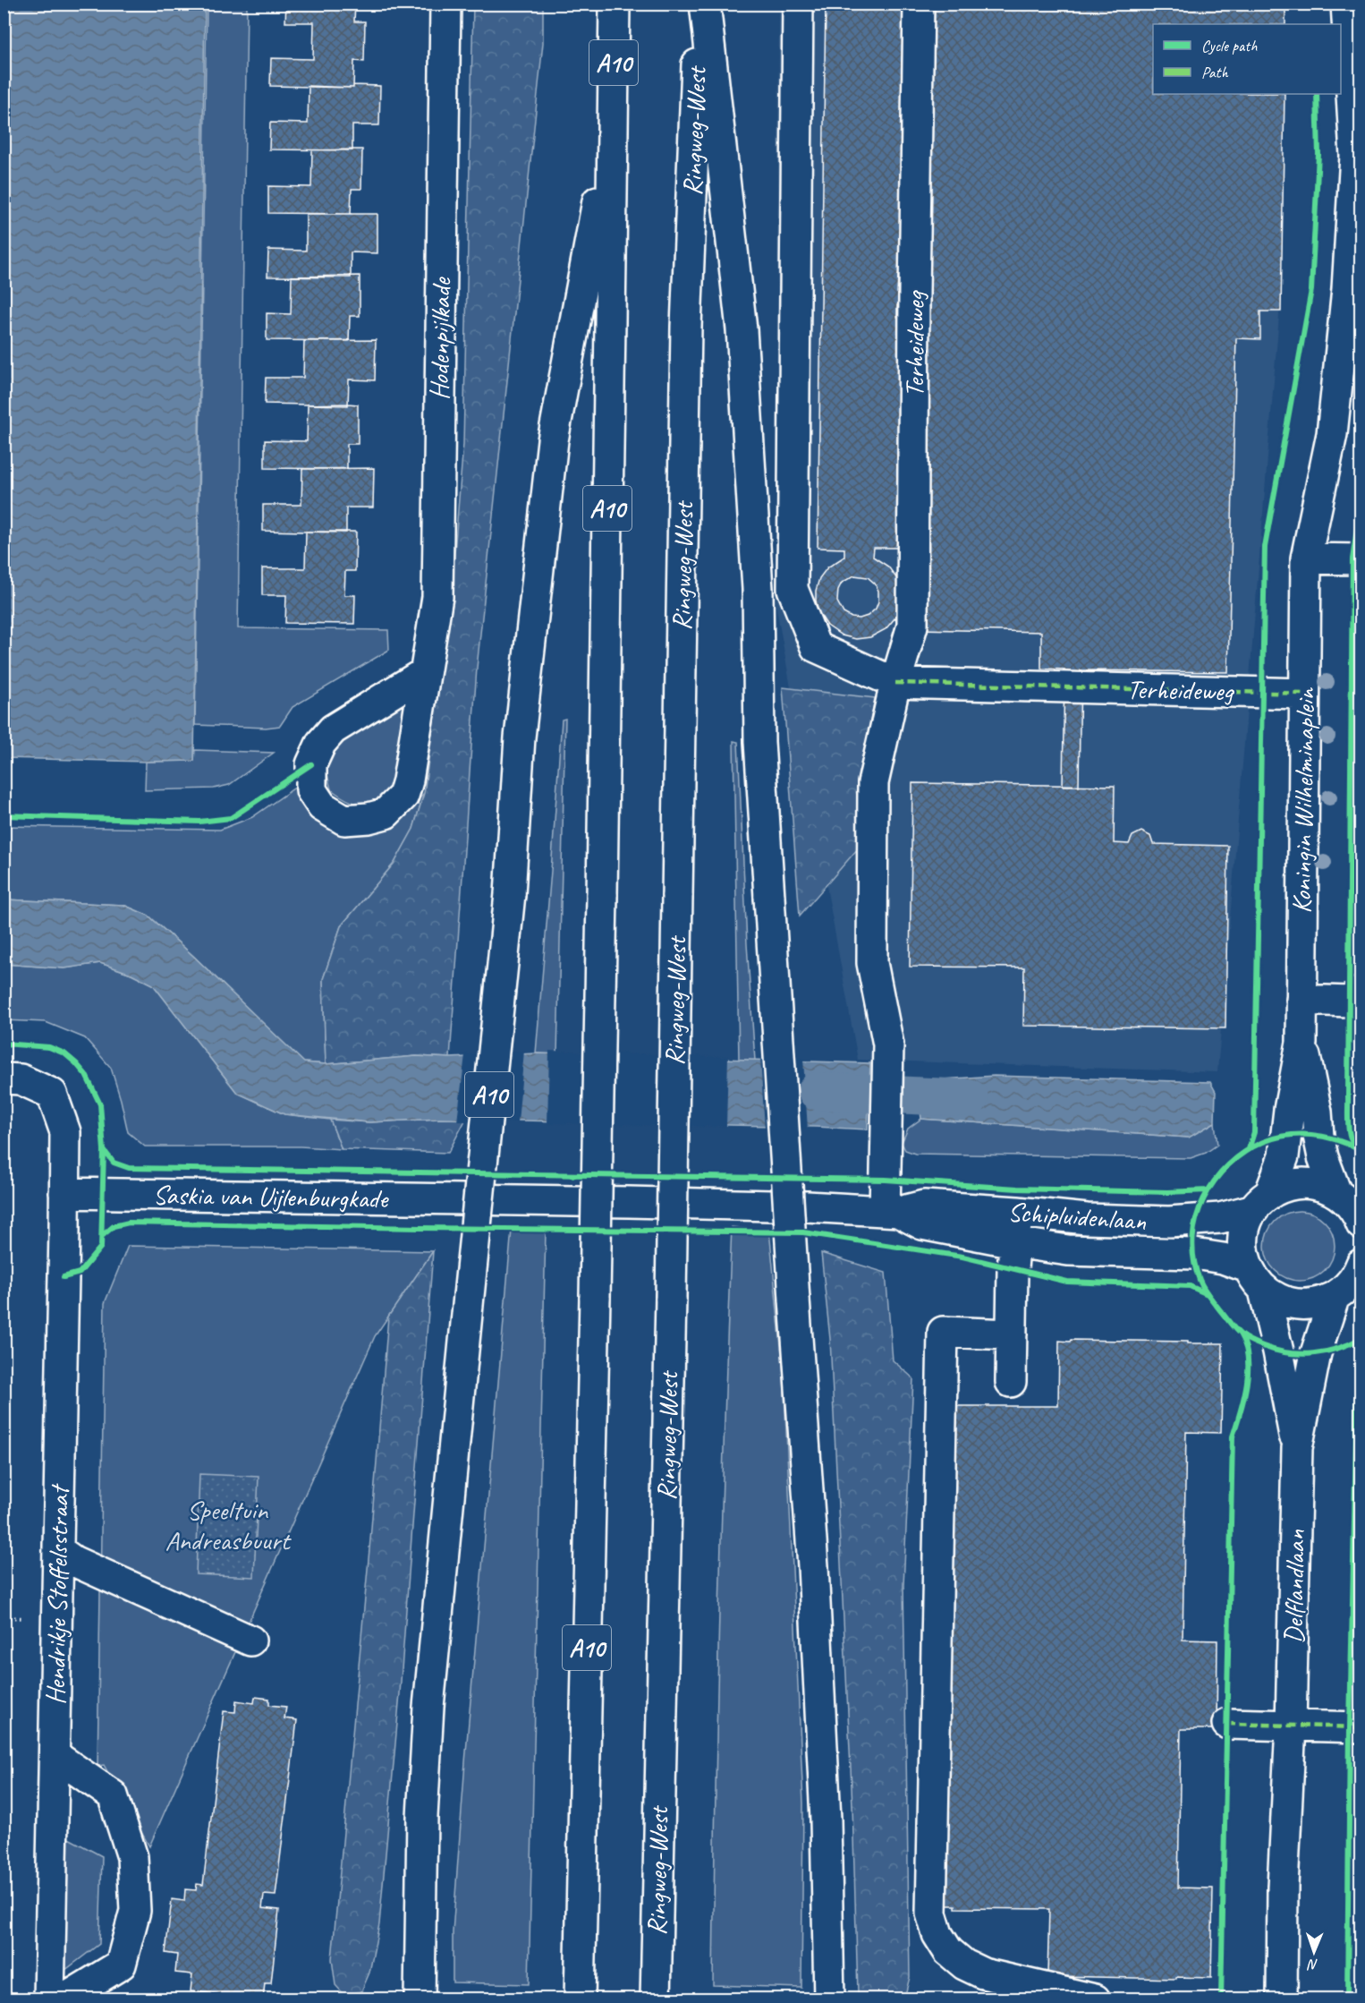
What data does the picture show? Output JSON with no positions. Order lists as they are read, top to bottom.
{
  "streets": {
    "main road": [
      "A10",
      "Ringweg-West",
      "Hodenpijlkade",
      "Terheideweg",
      "Koningin Wilhelminaplein",
      "Saskia van Uijlenburgkade",
      "Schipluidenlaan",
      "Delflandlaan",
      "Hendrikje Stoffelsstraat"
    ]
  },
  "crossings": [
    ["Terheideweg", "Koningin Wilhelminaplein"],
    ["Terheideweg", "Schipluidenlaan"],
    ["Koningin Wilhelminaplein", "Schipluidenlaan"],
    ["Koningin Wilhelminaplein", "Delflandlaan"],
    ["Saskia van Uijlenburgkade", "Schipluidenlaan"],
    ["Saskia van Uijlenburgkade", "Hendrikje Stoffelsstraat"],
    ["Schipluidenlaan", "Delflandlaan"]
  ],
  "parks": ["Speeltuin Andreasbuurt"],
  "legend": ["Cycle path", "Path"],
  "north": "bottom"
}
